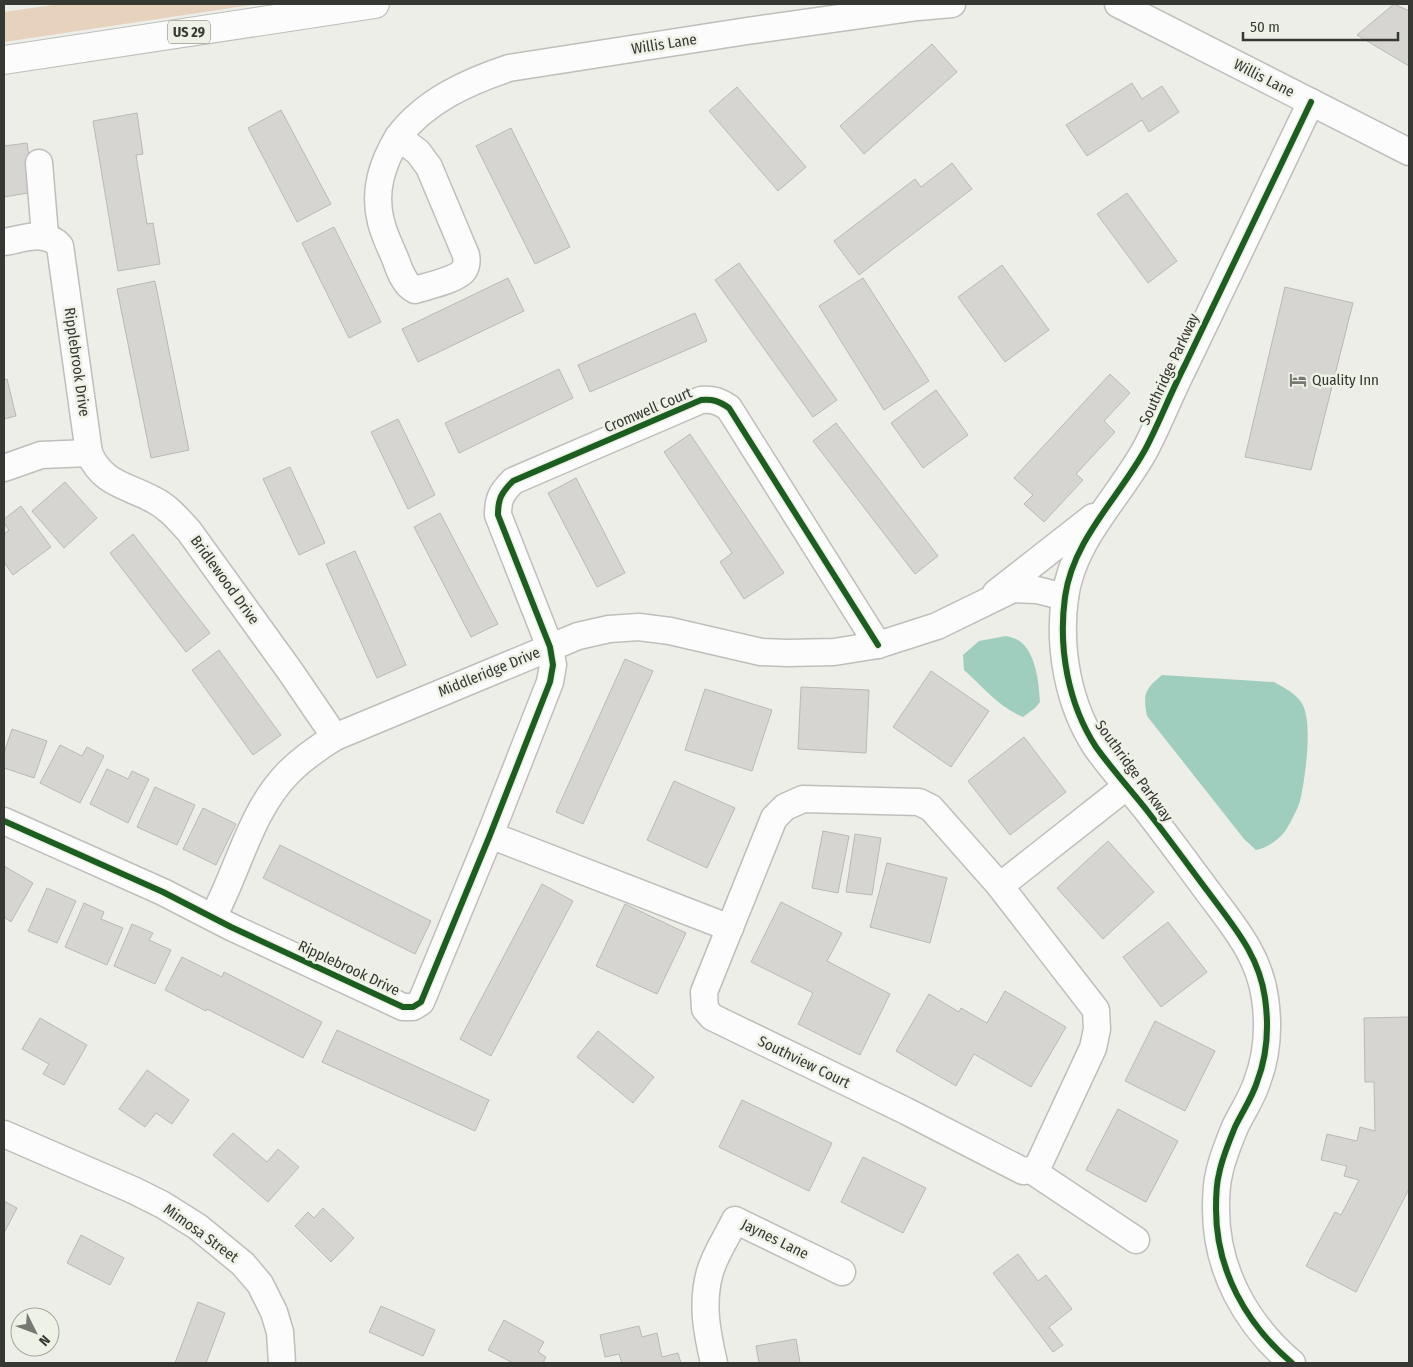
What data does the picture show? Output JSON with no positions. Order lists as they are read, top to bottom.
{
  "streets": {
    "highway": ["US 29"],
    "street": [
      "Willis Lane",
      "Ripplebrook Drive",
      "Southridge Parkway",
      "Cromwell Court",
      "Bridlewood Drive",
      "Middleridge Drive",
      "Southview Court",
      "Mimosa Street",
      "Jaynes Lane"
    ]
  },
  "crossings": [
    ["Willis Lane", "Southridge Parkway"],
    ["Ripplebrook Drive", "Cromwell Court"],
    ["Ripplebrook Drive", "Bridlewood Drive"],
    ["Ripplebrook Drive", "Middleridge Drive"],
    ["Southridge Parkway", "Middleridge Drive"],
    ["Cromwell Court", "Middleridge Drive"],
    ["Bridlewood Drive", "Middleridge Drive"]
  ],
  "places": {
    "hotel": ["Quality Inn"]
  },
  "scale_bar": "50 m",
  "north": "bottom right"
}
